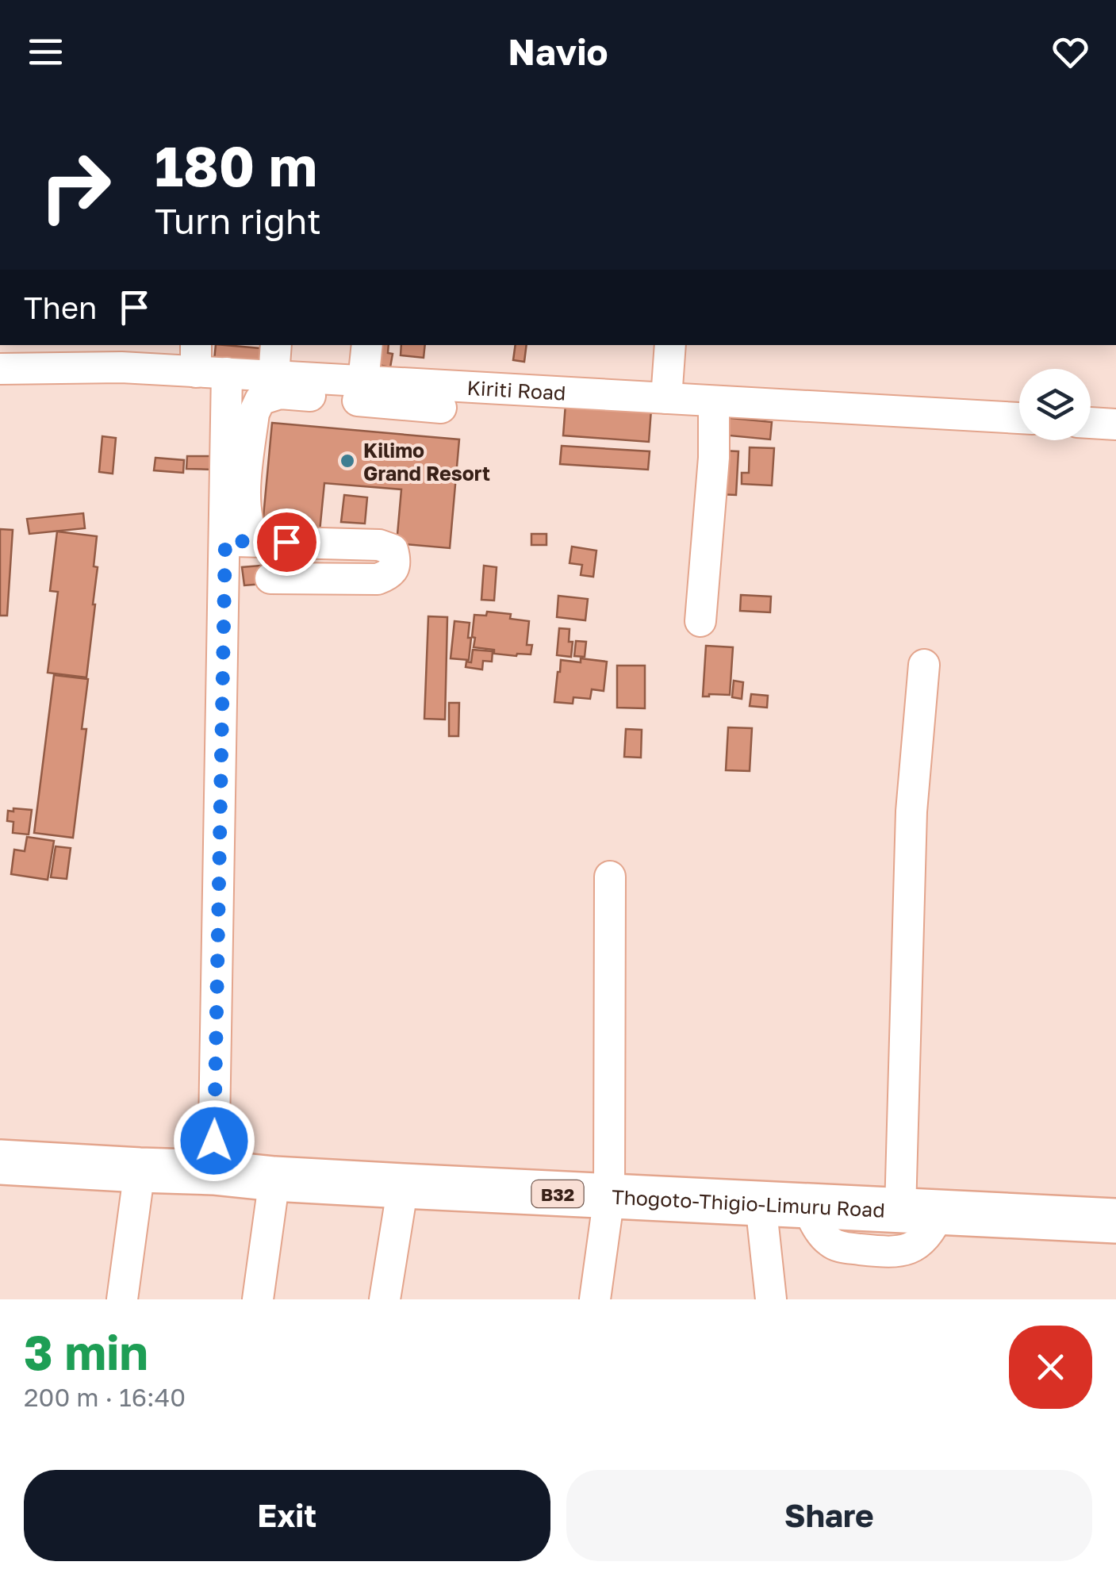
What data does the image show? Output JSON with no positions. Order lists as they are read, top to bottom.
{
  "streets": {
    "highway": ["B32", "Thogoto-Thigio-Limuru Road"],
    "street": ["Kiriti Road"]
  },
  "places": ["Kilimo Grand Resort"],
  "page": {
    "header": "Navio",
    "turn": ["180 m", "Turn right"],
    "then": "Then",
    "heading": ["3 min", "200 m · 16:40"],
    "buttons": ["Exit", "Share"]
  }
}
